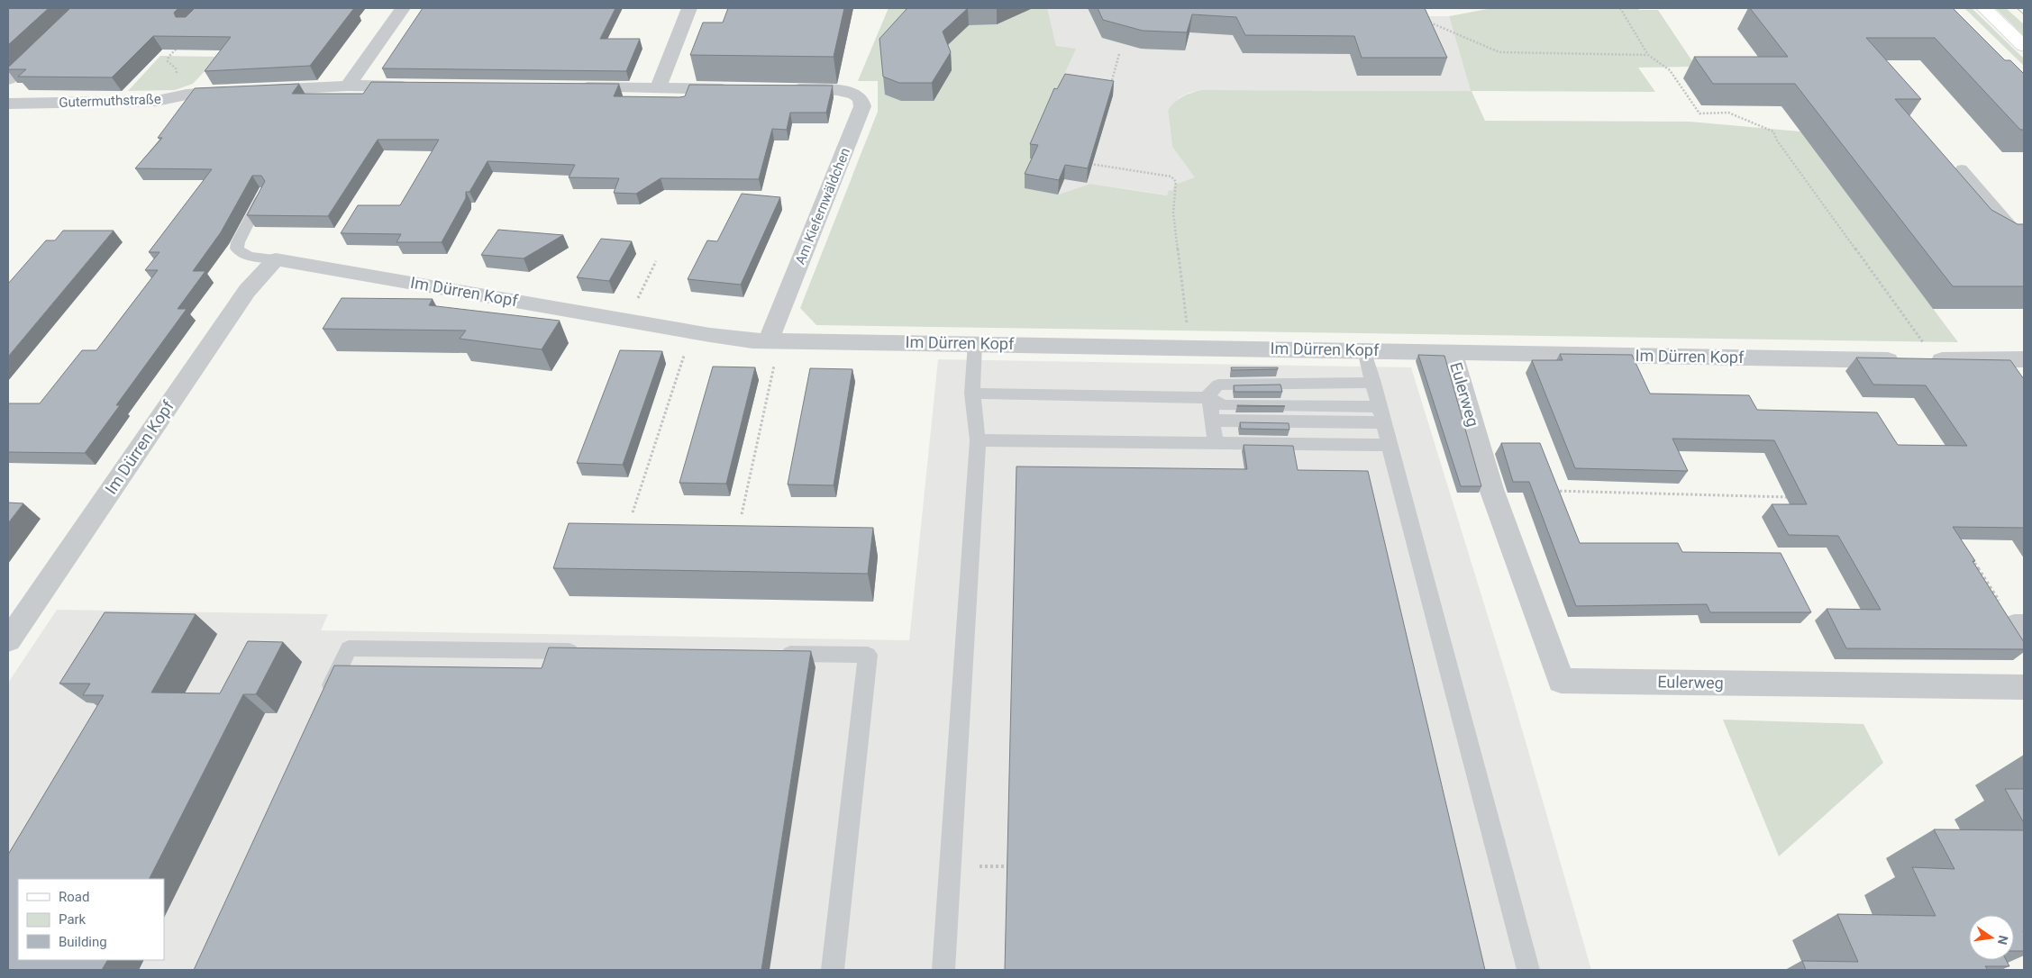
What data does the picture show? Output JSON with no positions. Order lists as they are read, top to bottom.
{
  "streets": {
    "street": [
      "Gutermuthstraße",
      "Am Kiefernwäldchen",
      "Im Dürren Kopf",
      "Eulerweg"
    ]
  },
  "crossings": [
    ["Am Kiefernwäldchen", "Im Dürren Kopf"],
    ["Im Dürren Kopf", "Eulerweg"]
  ],
  "legend": ["Road", "Park", "Building"],
  "north": "right"
}
